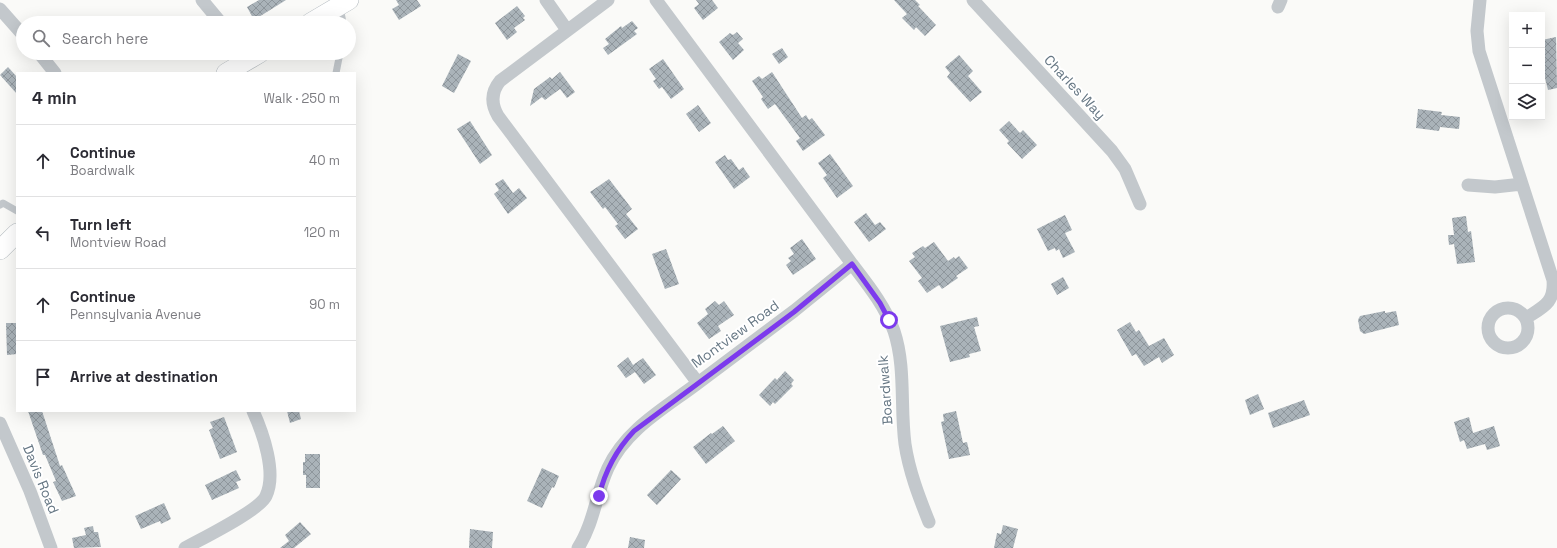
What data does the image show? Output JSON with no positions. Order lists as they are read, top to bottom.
{
  "streets": {
    "street": [
      "Charles Way",
      "Montview Road",
      "Boardwalk",
      "Davis Road"
    ]
  },
  "crossings": [
    ["Montview Road", "Boardwalk"]
  ],
  "page": {
    "map_buttons": ["+", "−"],
    "search": "Search here",
    "heading": ["4 min", "Walk · 250 m"],
    "list": [
      ["Continue", "Boardwalk", "40 m"],
      ["Turn left", "Montview Road", "120 m"],
      ["Continue", "Pennsylvania Avenue", "90 m"],
      "Arrive at destination"
    ]
  }
}
